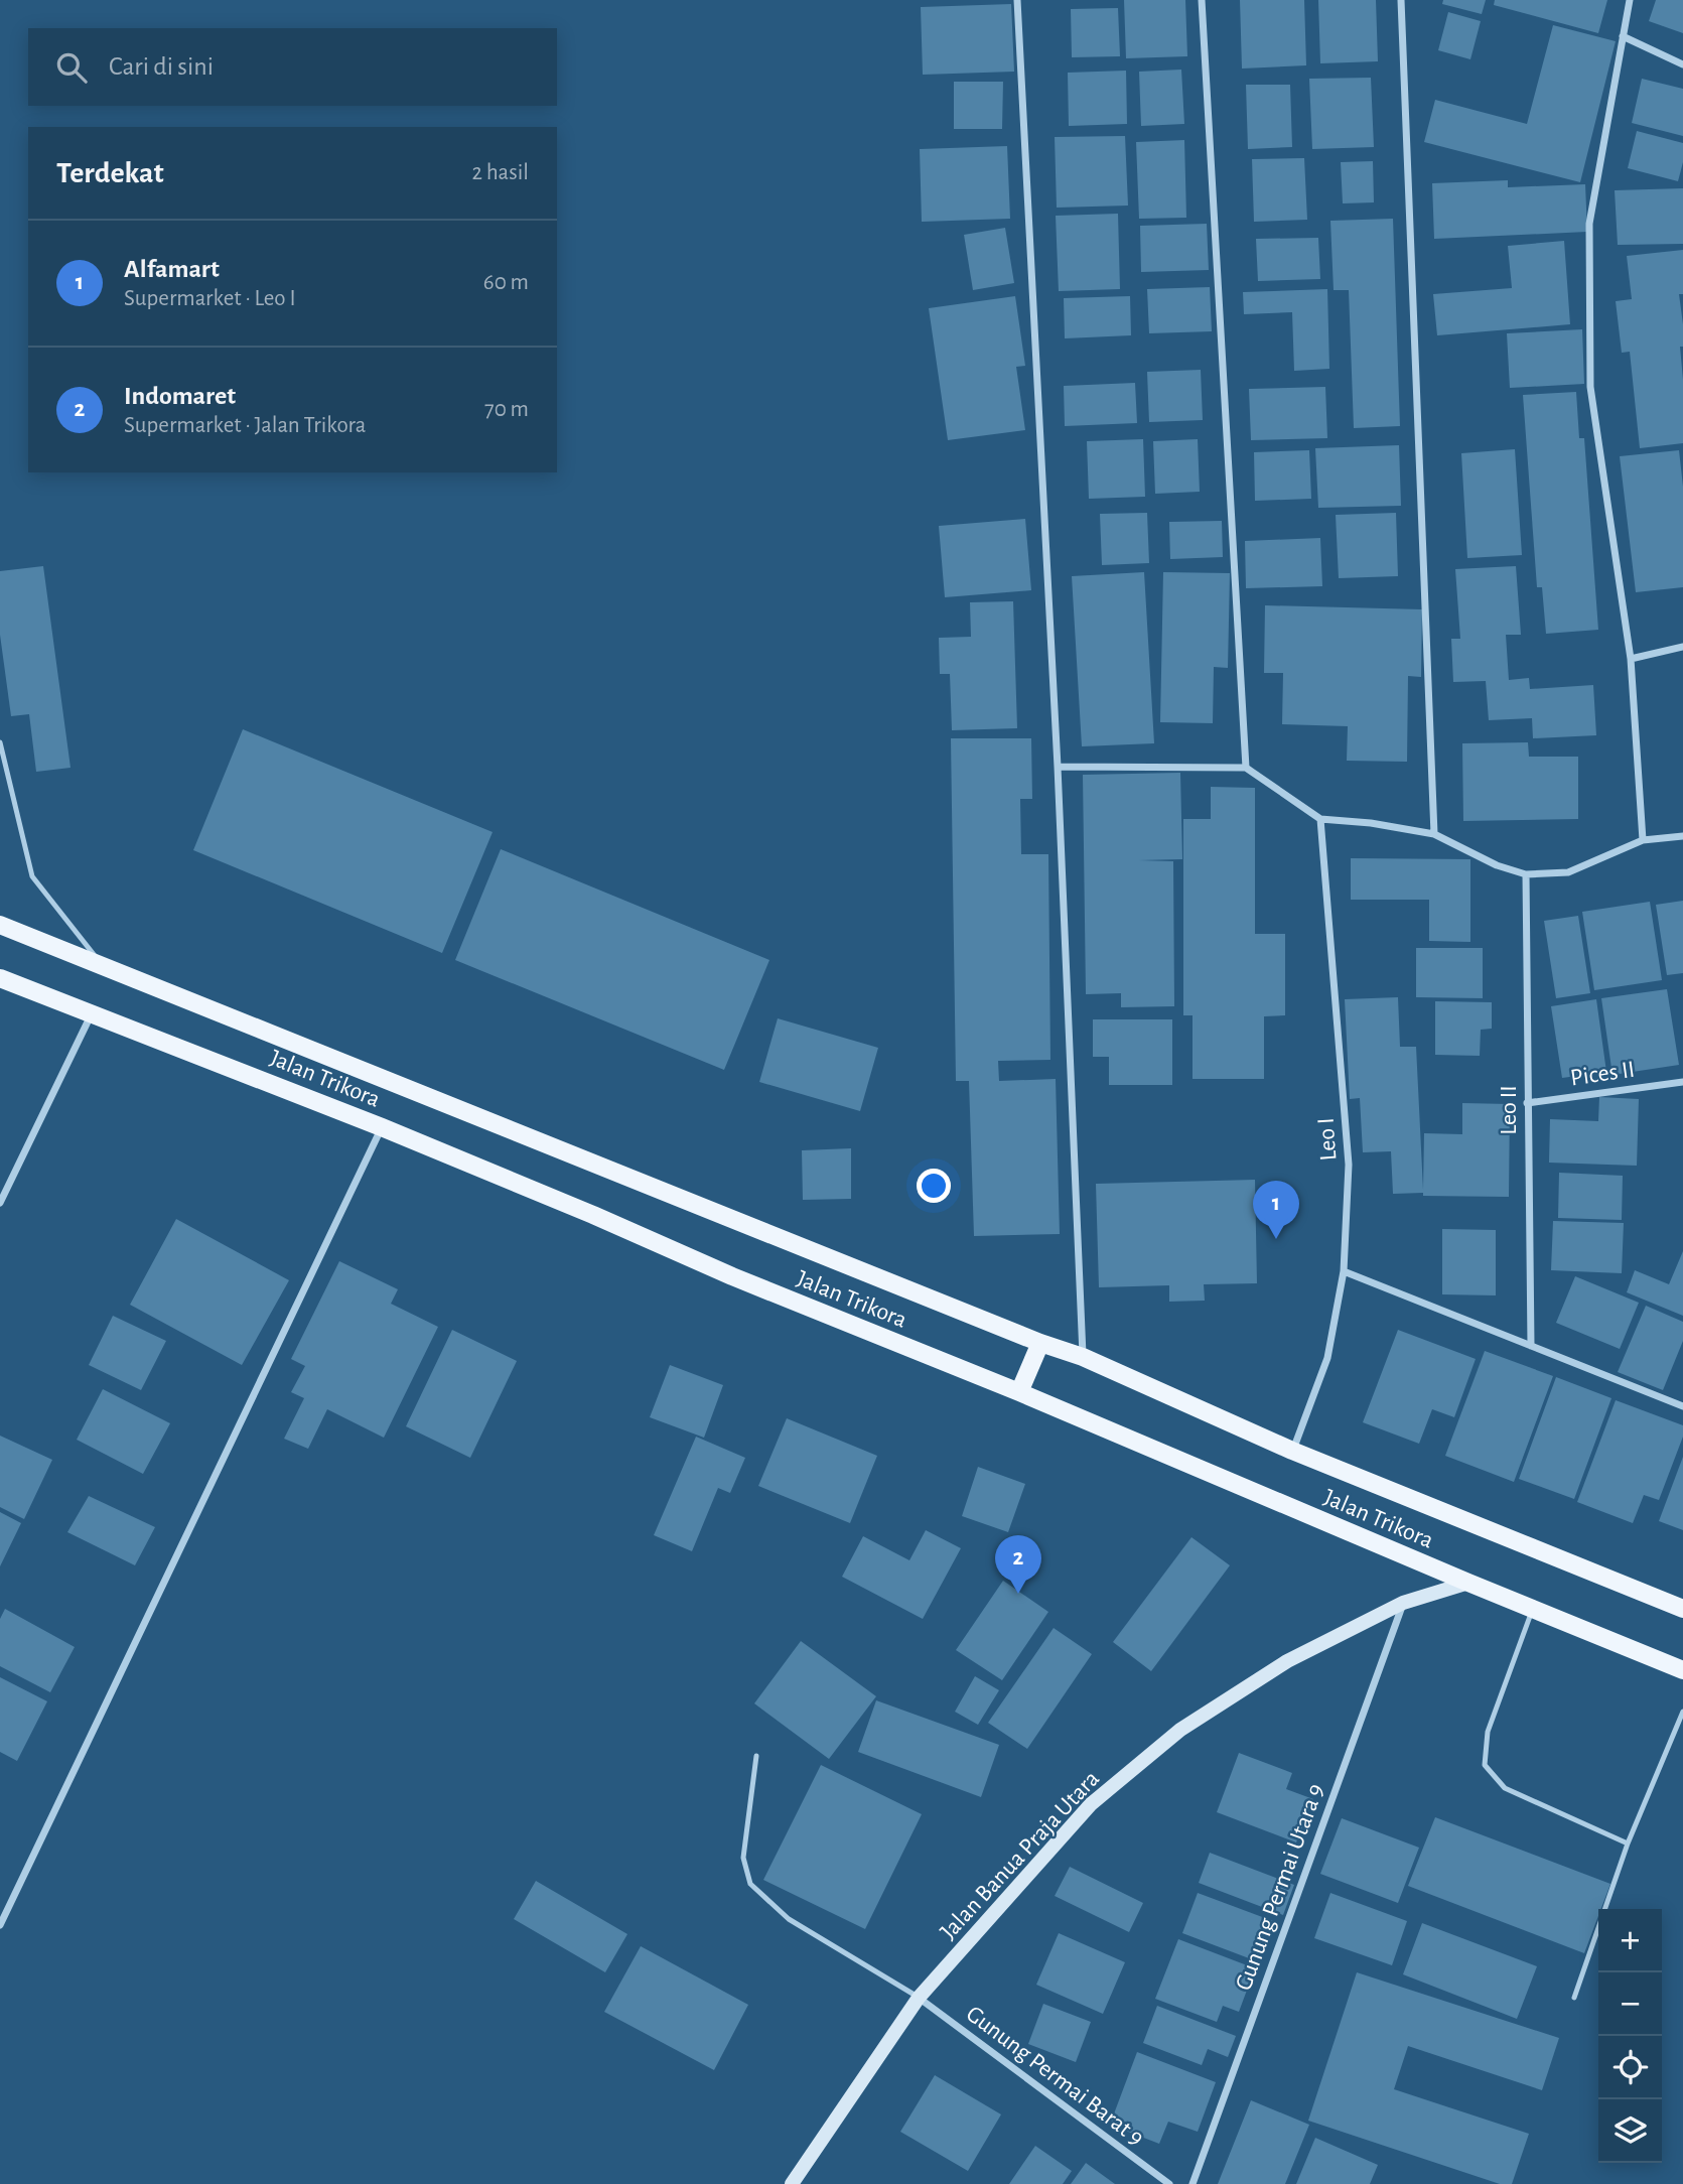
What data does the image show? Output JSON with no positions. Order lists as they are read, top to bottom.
{
  "streets": {
    "main road": ["Jalan Trikora"],
    "street": [
      "Pices II",
      "Leo II",
      "Leo I",
      "Jalan Banua Praja Utara",
      "Gunung Permai Utara 9",
      "Gunung Permai Barat 9"
    ]
  },
  "crossings": [
    ["Pices II", "Leo II"],
    ["Jalan Trikora", "Leo I"],
    ["Jalan Trikora", "Jalan Banua Praja Utara"],
    ["Jalan Banua Praja Utara", "Gunung Permai Utara 9"],
    ["Jalan Banua Praja Utara", "Gunung Permai Barat 9"]
  ],
  "page": {
    "search": "Cari di sini",
    "heading": ["Terdekat", "2 hasil"],
    "list": [
      {
        "mark": "1",
        "name": "Alfamart",
        "note": "Supermarket · Leo I",
        "value": "60 m"
      },
      {
        "mark": "2",
        "name": "Indomaret",
        "note": "Supermarket · Jalan Trikora",
        "value": "70 m"
      }
    ],
    "pins": ["1", "2"],
    "map_buttons": ["+", "−"]
  }
}
